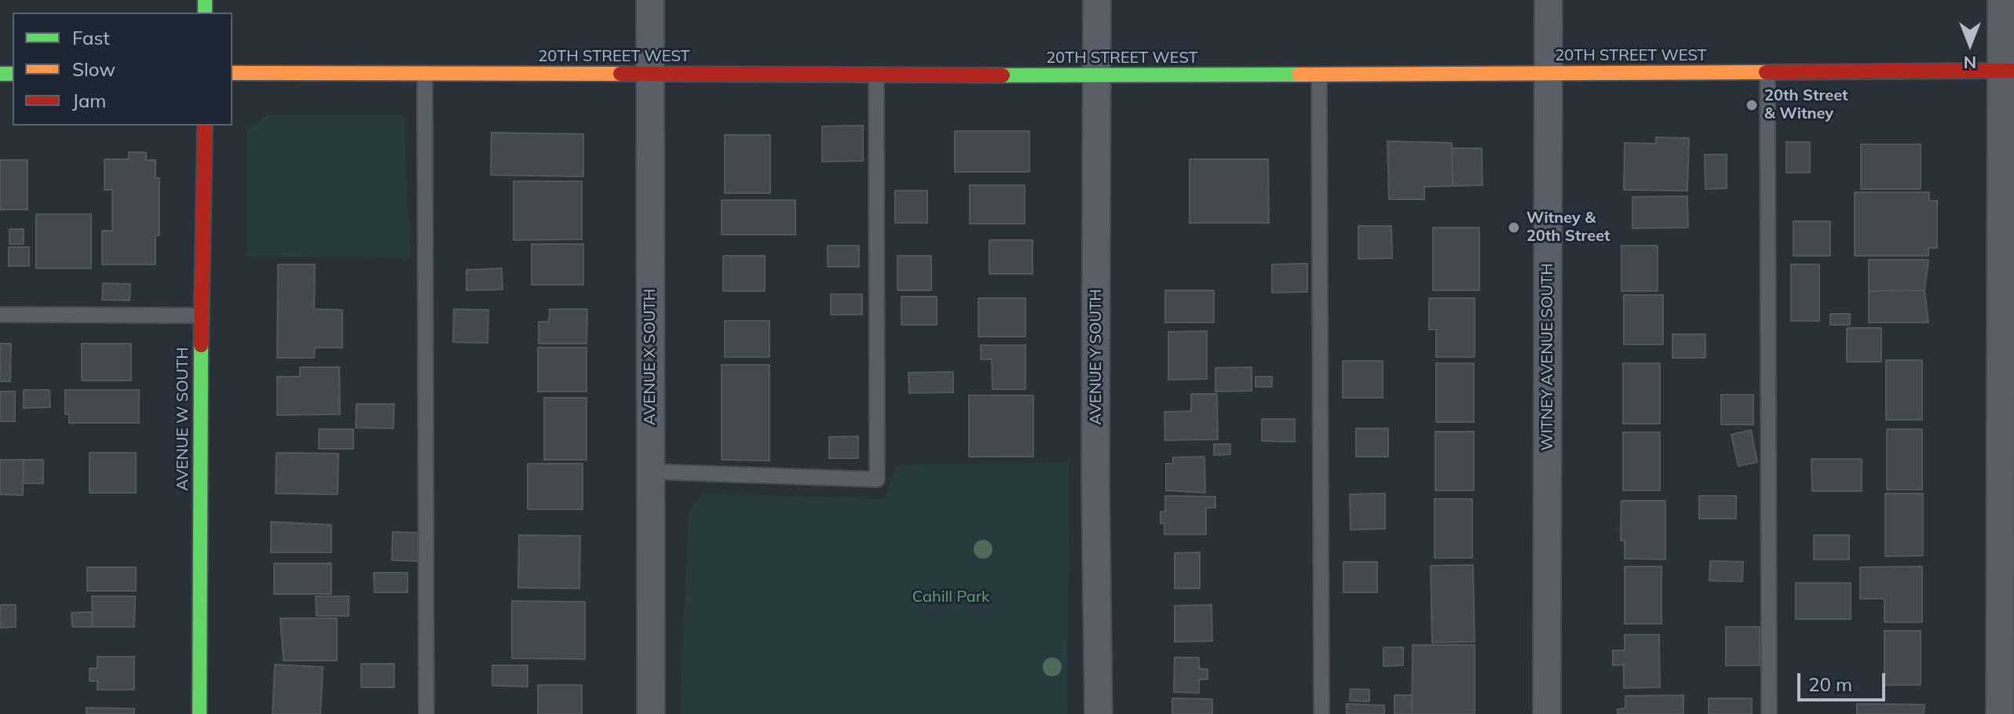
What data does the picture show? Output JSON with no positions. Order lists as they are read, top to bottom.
{
  "streets": {
    "street": [
      "20TH STREET WEST",
      "AVENUE X SOUTH",
      "AVENUE Y SOUTH",
      "WITNEY AVENUE SOUTH",
      "AVENUE W SOUTH"
    ]
  },
  "crossings": [
    ["20TH STREET WEST", "AVENUE X SOUTH"],
    ["20TH STREET WEST", "AVENUE Y SOUTH"],
    ["20TH STREET WEST", "WITNEY AVENUE SOUTH"]
  ],
  "parks": ["Cahill Park"],
  "places": ["20th Street & Witney", "Witney & 20th Street"],
  "legend": ["Fast", "Slow", "Jam"],
  "scale_bar": "20 m",
  "north": "bottom"
}
